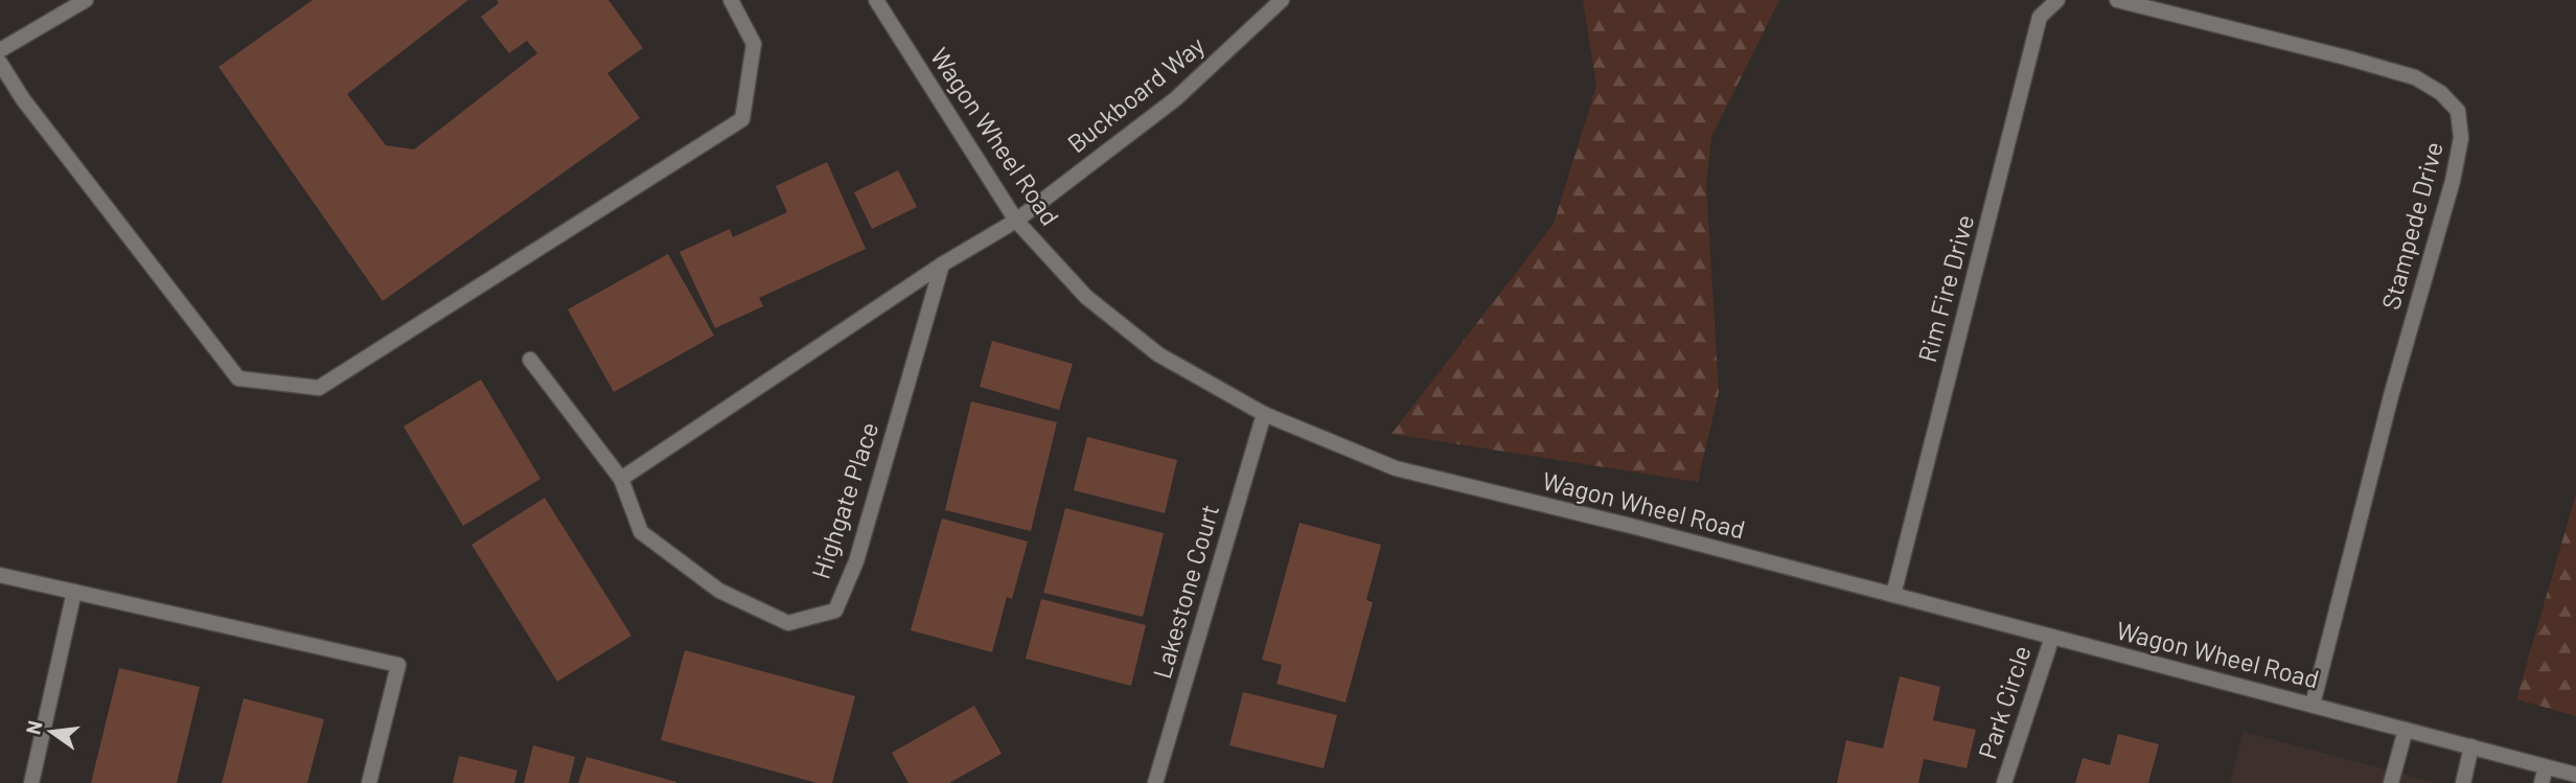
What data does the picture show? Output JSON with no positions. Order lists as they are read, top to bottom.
{
  "streets": {
    "street": [
      "Buckboard Way",
      "Wagon Wheel Road",
      "Stampede Drive",
      "Rim Fire Drive",
      "Highgate Place",
      "Lakestone Court",
      "Park Circle"
    ]
  },
  "crossings": [
    ["Buckboard Way", "Wagon Wheel Road"],
    ["Wagon Wheel Road", "Stampede Drive"],
    ["Wagon Wheel Road", "Rim Fire Drive"],
    ["Wagon Wheel Road", "Lakestone Court"],
    ["Wagon Wheel Road", "Park Circle"]
  ],
  "north": "left"
}
